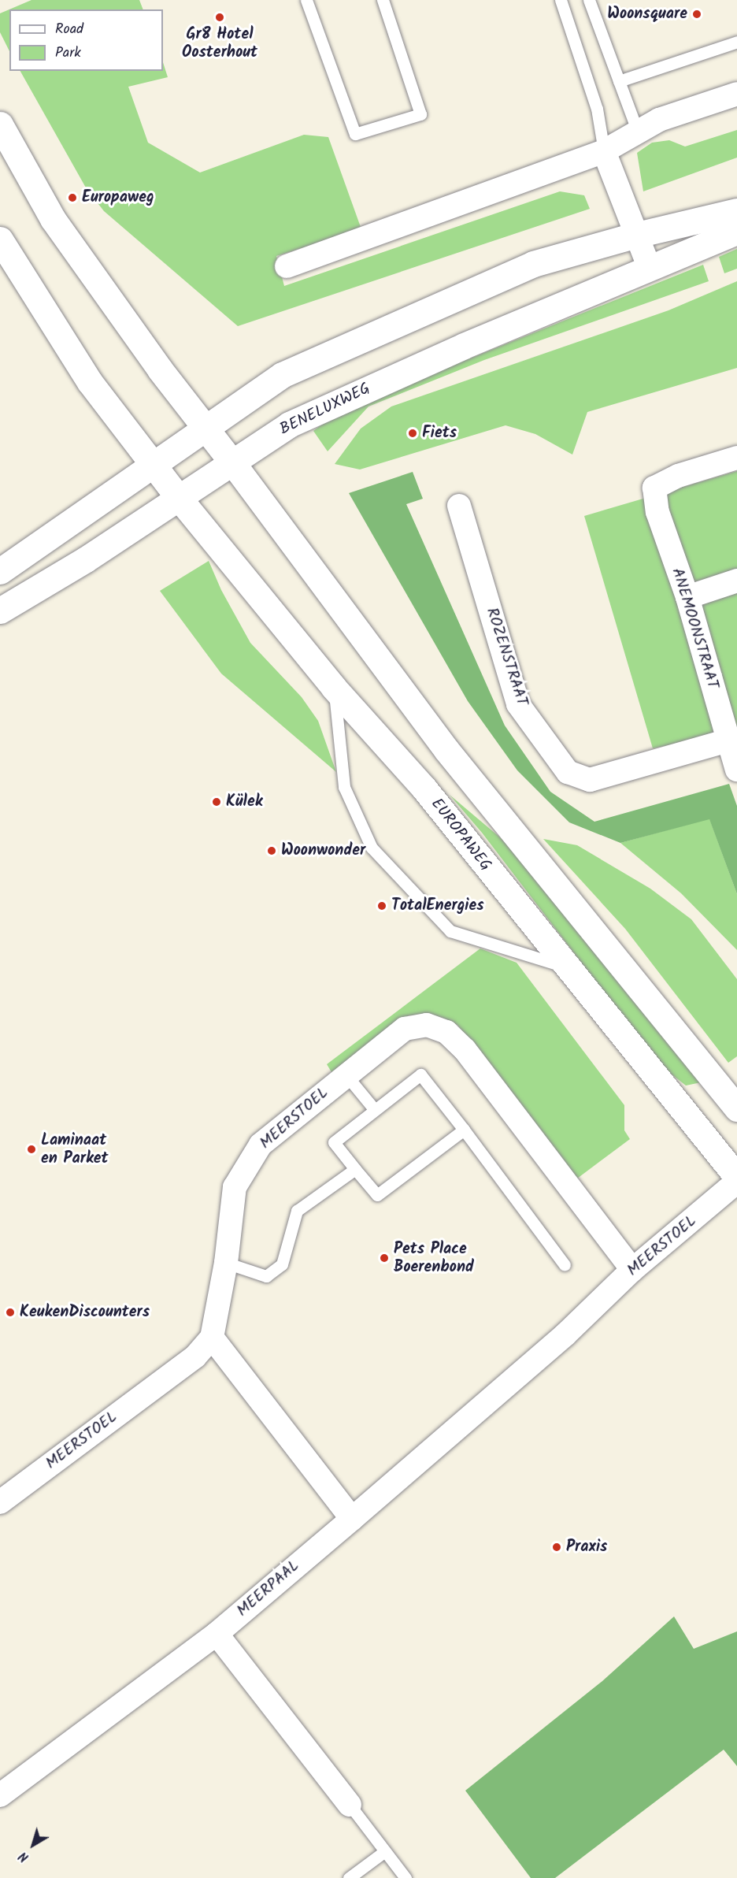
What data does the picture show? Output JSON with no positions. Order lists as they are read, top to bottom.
{
  "streets": {
    "main road": ["BENELUXWEG", "EUROPAWEG"],
    "street": [
      "ANEMOONSTRAAT",
      "ROZENSTRAAT",
      "MEERSTOEL",
      "MEERPAAL"
    ]
  },
  "crossings": [
    ["BENELUXWEG", "EUROPAWEG"],
    ["ANEMOONSTRAAT", "ROZENSTRAAT"],
    ["MEERSTOEL", "MEERPAAL"]
  ],
  "places": [
    "Woonsquare",
    "Gr8 Hotel Oosterhout",
    "Europaweg",
    "Fiets",
    "Külek",
    "Woonwonder",
    "TotalEnergies",
    "Laminaat en Parket",
    "Pets Place Boerenbond",
    "KeukenDiscounters",
    "Praxis"
  ],
  "legend": ["Road", "Park"],
  "north": "bottom left"
}
